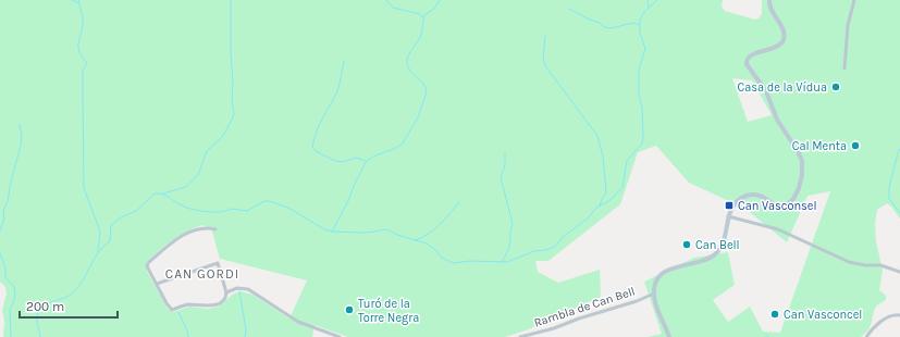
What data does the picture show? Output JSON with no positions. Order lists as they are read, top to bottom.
{
  "streets": {
    "street": ["Rambla de Can Bell"]
  },
  "districts": ["CAN GORDI"],
  "places": {
    "other": [
      "Casa de la Vídua",
      "Cal Menta",
      "Can Bell",
      "Turó de la Torre Negra",
      "Can Vasconcel"
    ],
    "transit": ["Can Vasconsel"]
  },
  "scale_bar": "200 m"
}
